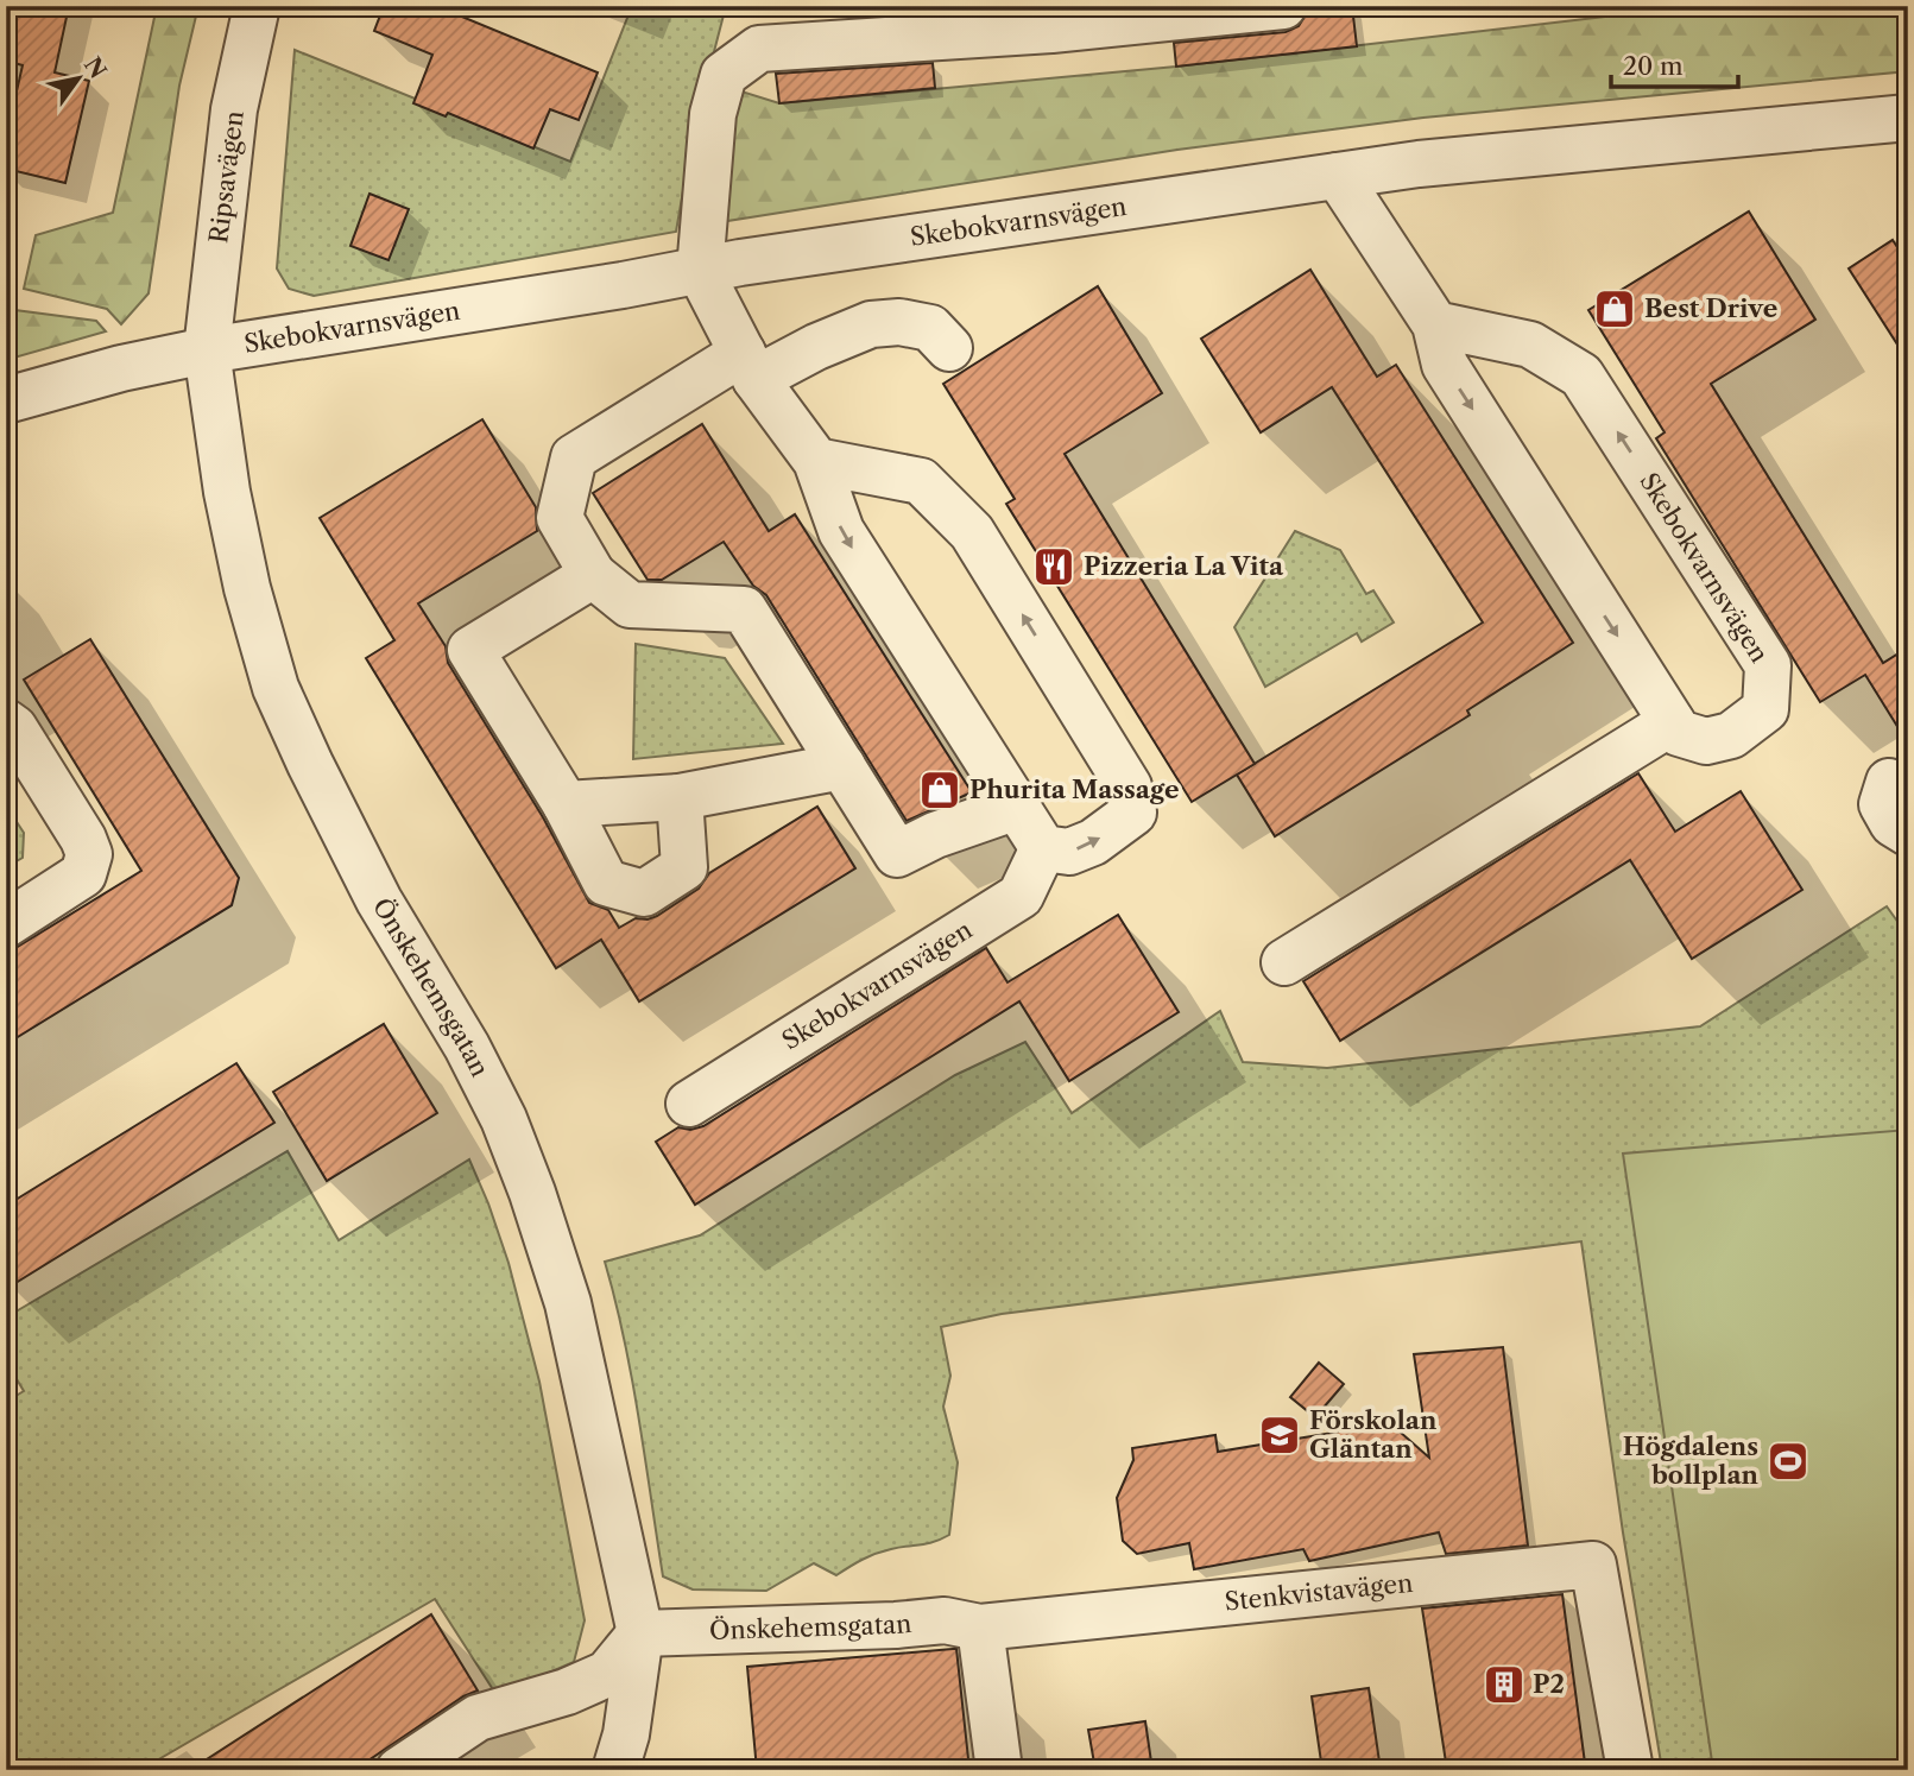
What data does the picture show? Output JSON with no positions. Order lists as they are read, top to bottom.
{
  "streets": {
    "street": [
      "Ripsavägen",
      "Skebokvarnsvägen",
      "Önskehemsgatan",
      "Stenkvistavägen"
    ]
  },
  "crossings": [
    ["Ripsavägen", "Skebokvarnsvägen"],
    ["Ripsavägen", "Önskehemsgatan"],
    ["Skebokvarnsvägen", "Önskehemsgatan"],
    ["Önskehemsgatan", "Stenkvistavägen"]
  ],
  "places": {
    "shop": ["Best Drive", "Phurita Massage"],
    "restaurant": ["Pizzeria La Vita"],
    "school or university": ["Förskolan Gläntan"],
    "sports": ["Högdalens bollplan"],
    "building": ["P2"]
  },
  "scale_bar": "20 m",
  "north": "top right"
}
